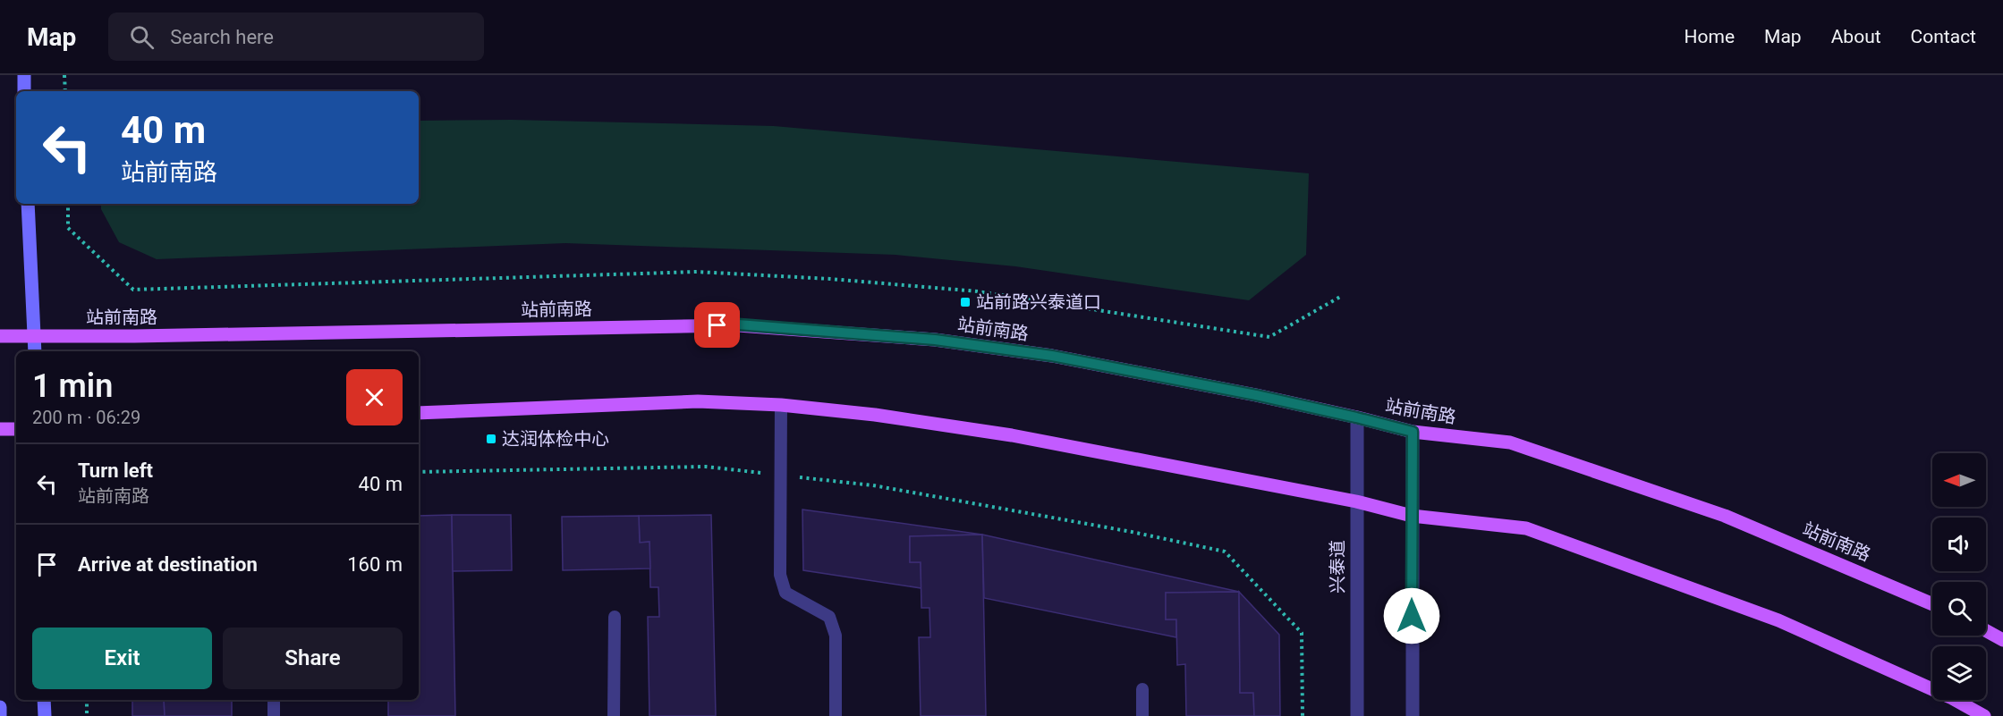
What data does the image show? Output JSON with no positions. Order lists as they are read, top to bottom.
{
  "streets": {
    "main road": ["站前南路"],
    "street": ["兴泰道"]
  },
  "crossings": [
    ["站前南路", "兴泰道"]
  ],
  "places": {
    "transit": ["站前路兴泰道口", "达润体检中心"]
  },
  "north": "left",
  "page": {
    "header": "Map",
    "search": "Search here",
    "nav": [
      "Home",
      "Map",
      "About",
      "Contact"
    ],
    "turn": ["40 m", "站前南路"],
    "heading": ["1 min", "200 m · 06:29"],
    "list": [
      {
        "name": "Turn left",
        "note": "站前南路",
        "value": "40 m"
      },
      {
        "name": "Arrive at destination",
        "value": "160 m"
      }
    ],
    "buttons": ["Exit", "Share"]
  }
}
